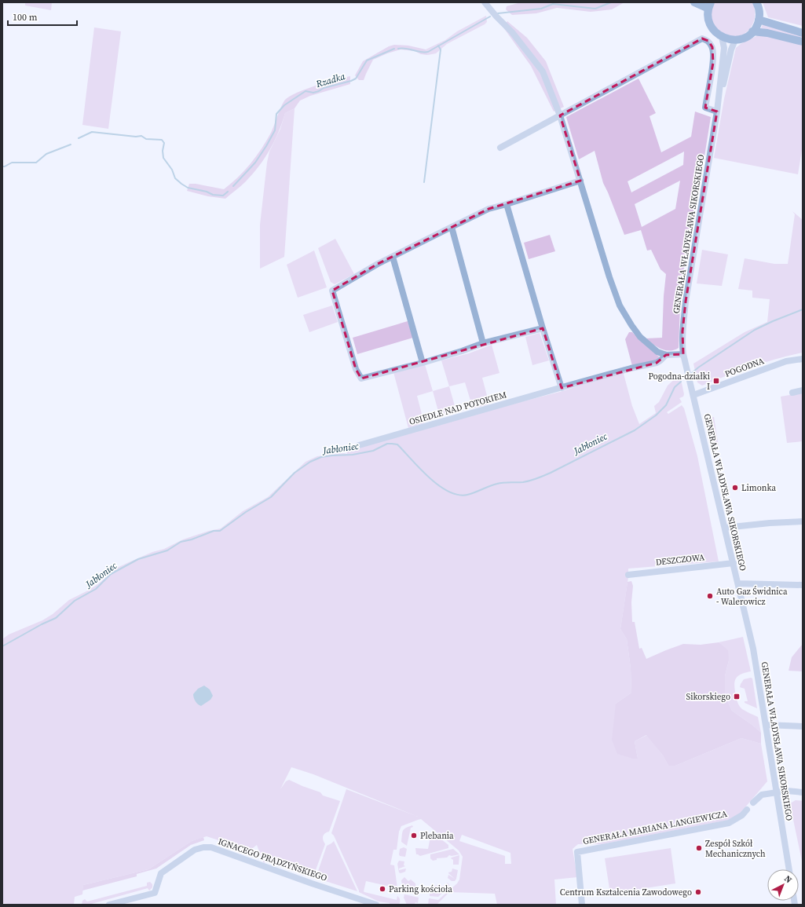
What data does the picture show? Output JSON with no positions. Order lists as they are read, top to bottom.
{
  "streets": {
    "street": [
      "GENERAŁA WŁADYSŁAWA SIKORSKIEGO",
      "POGODNA",
      "OSIEDLE NAD POTOKIEM",
      "DESZCZOWA",
      "GENERAŁA MARIANA LANGIEWICZA",
      "IGNACEGO PRĄDZYŃSKIEGO"
    ]
  },
  "crossings": [
    ["GENERAŁA WŁADYSŁAWA SIKORSKIEGO", "POGODNA"],
    ["GENERAŁA WŁADYSŁAWA SIKORSKIEGO", "DESZCZOWA"]
  ],
  "water": ["Rzadka", "Jabłoniec"],
  "places": {
    "transit": ["Pogodna-działki I", "Sikorskiego"],
    "other": [
      "Limonka",
      "Auto Gaz Świdnica - Walerowicz",
      "Plebania",
      "Zespół Szkół Mechanicznych",
      "Parking kościoła",
      "Centrum Kształcenia Zawodowego"
    ]
  },
  "scale_bar": "100 m",
  "north": "top right"
}
